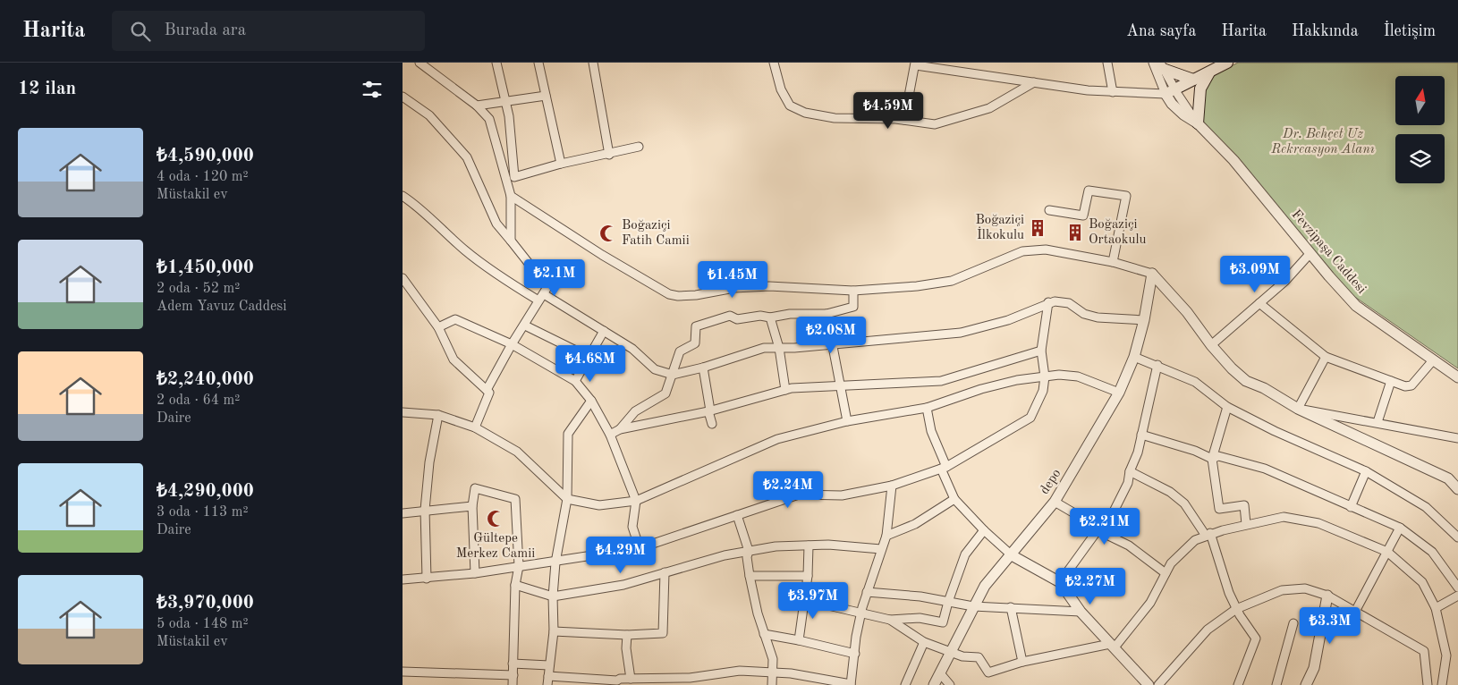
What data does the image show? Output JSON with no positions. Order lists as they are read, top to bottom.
{
  "streets": {
    "street": ["Fevzipaşa Caddesi", "depo"]
  },
  "parks": ["Dr. Behçet Uz Rekreasyon Alanı"],
  "places": {
    "building": ["Boğaziçi İlkokulu", "Boğaziçi Ortaokulu"],
    "mosque": ["Boğaziçi Fatih Camii", "Gültepe Merkez Camii"]
  },
  "north": "top",
  "page": {
    "header": "Harita",
    "search": "Burada ara",
    "nav": [
      "Ana sayfa",
      "Harita",
      "Hakkında",
      "İletişim"
    ],
    "heading": "12 ilan",
    "price": [
      "₺4.59M",
      "₺3.09M",
      "₺2.1M",
      "₺1.45M",
      "₺2.08M",
      "₺4.68M",
      "₺2.24M",
      "₺2.21M",
      "₺4.29M",
      "₺2.27M",
      "₺3.97M",
      "₺3.3M"
    ],
    "list": [
      {
        "name": "₺4,590,000",
        "note": "4 oda · 120 m² · Müstakil ev"
      },
      {
        "name": "₺1,450,000",
        "note": "2 oda · 52 m² · Adem Yavuz Caddesi"
      },
      {
        "name": "₺2,240,000",
        "note": "2 oda · 64 m² · Daire"
      },
      {
        "name": "₺4,290,000",
        "note": "3 oda · 113 m² · Daire"
      },
      {
        "name": "₺3,970,000",
        "note": "5 oda · 148 m² · Müstakil ev"
      }
    ]
  }
}
